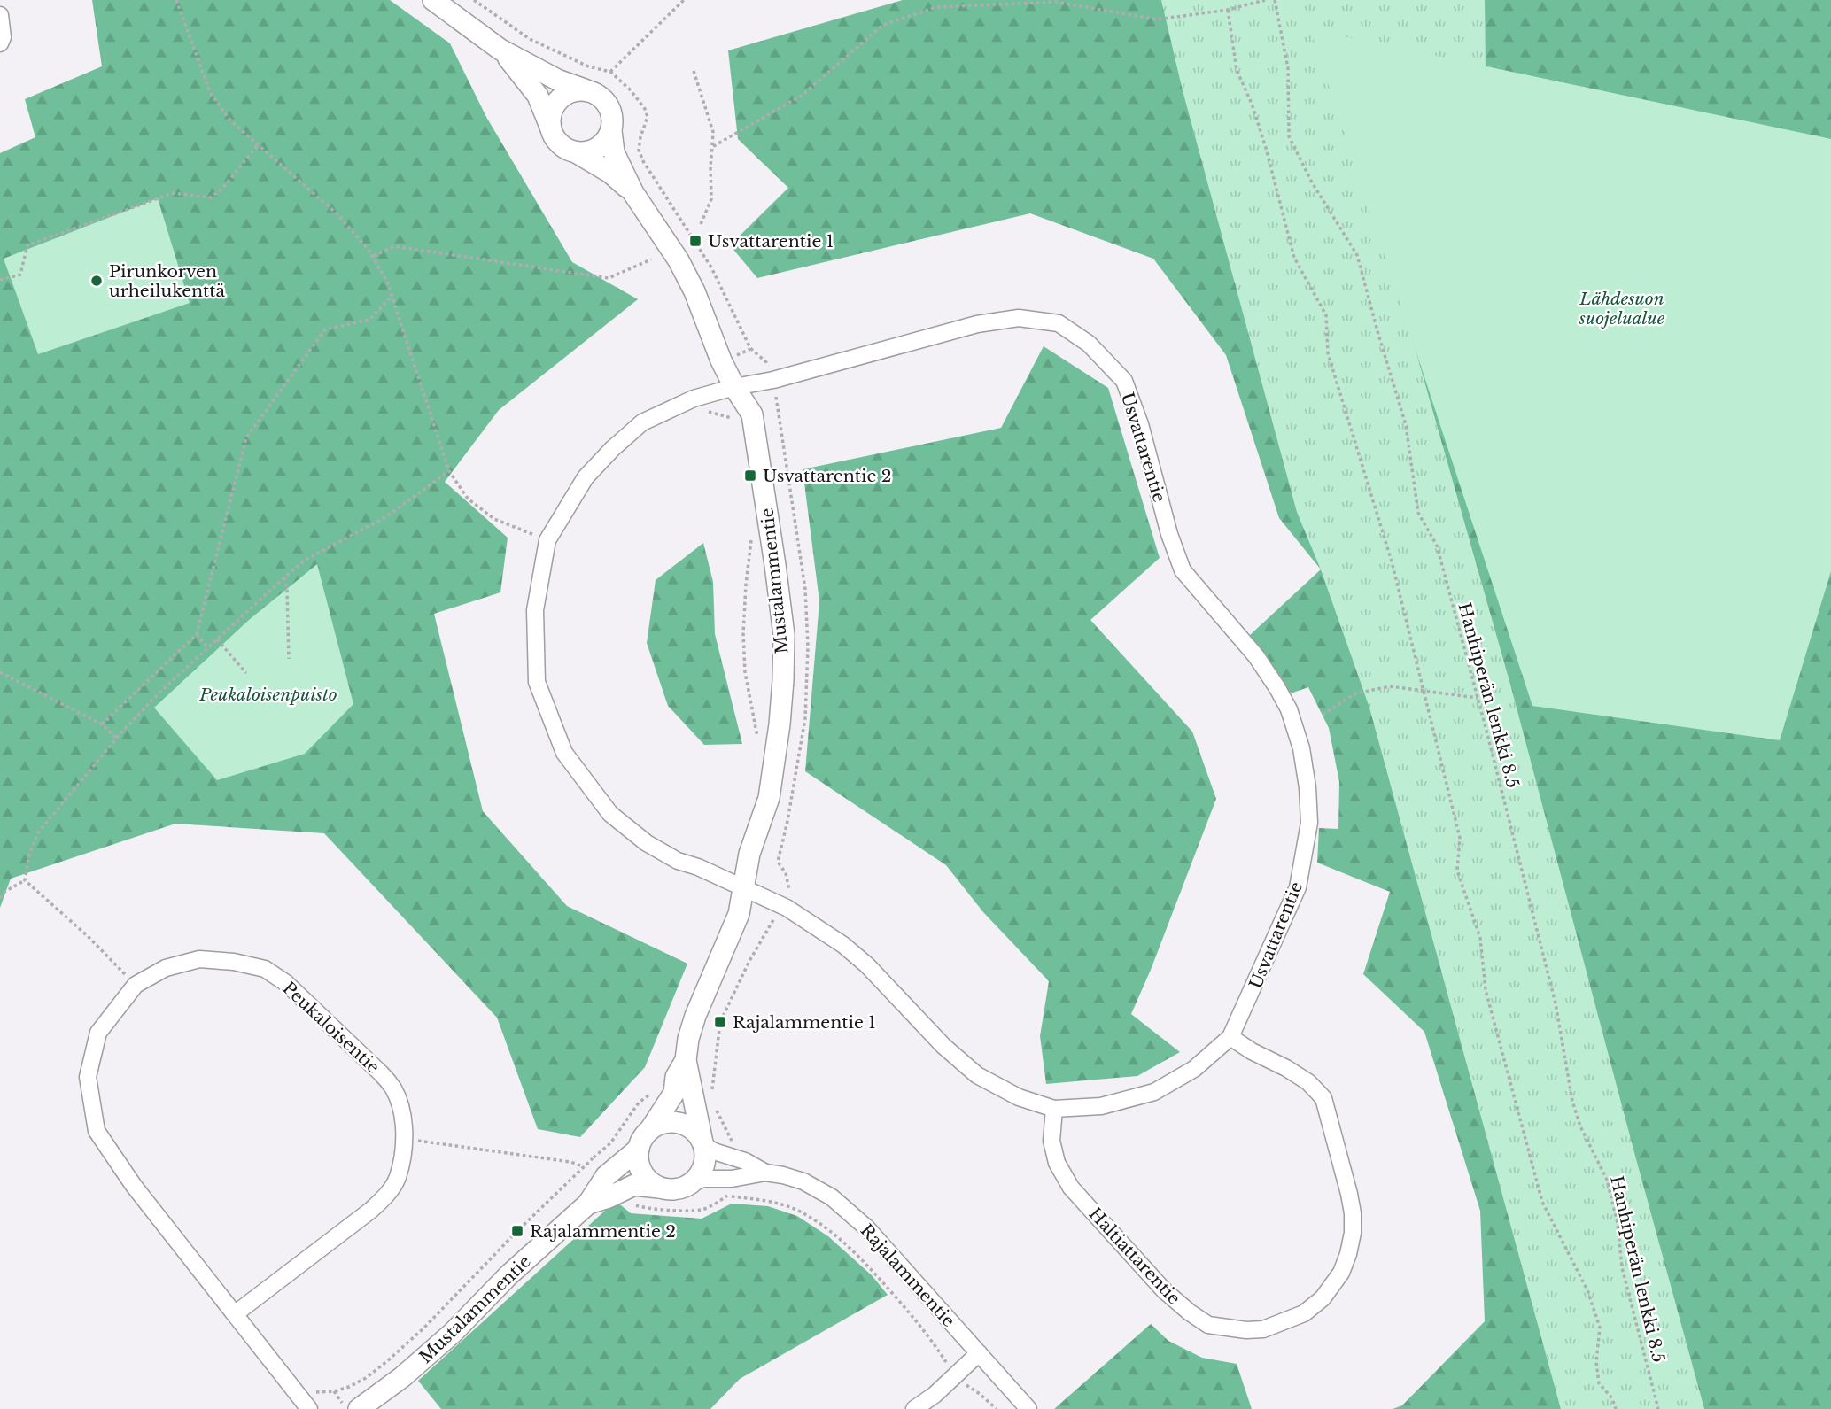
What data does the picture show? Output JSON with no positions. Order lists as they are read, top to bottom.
{
  "streets": {
    "street": [
      "Usvattarentie",
      "Mustalammentie",
      "Peukaloisentie",
      "Haltiattarentie",
      "Rajalammentie"
    ],
    "path": ["Hanhiperän lenkki 8.5"]
  },
  "crossings": [
    ["Usvattarentie", "Mustalammentie"],
    ["Usvattarentie", "Haltiattarentie"],
    ["Mustalammentie", "Rajalammentie"]
  ],
  "parks": ["Lähdesuon suojelualue", "Peukaloisenpuisto"],
  "places": {
    "transit": [
      "Usvattarentie 1",
      "Usvattarentie 2",
      "Rajalammentie 1",
      "Rajalammentie 2"
    ],
    "other": ["Pirunkorven urheilukenttä"]
  }
}
